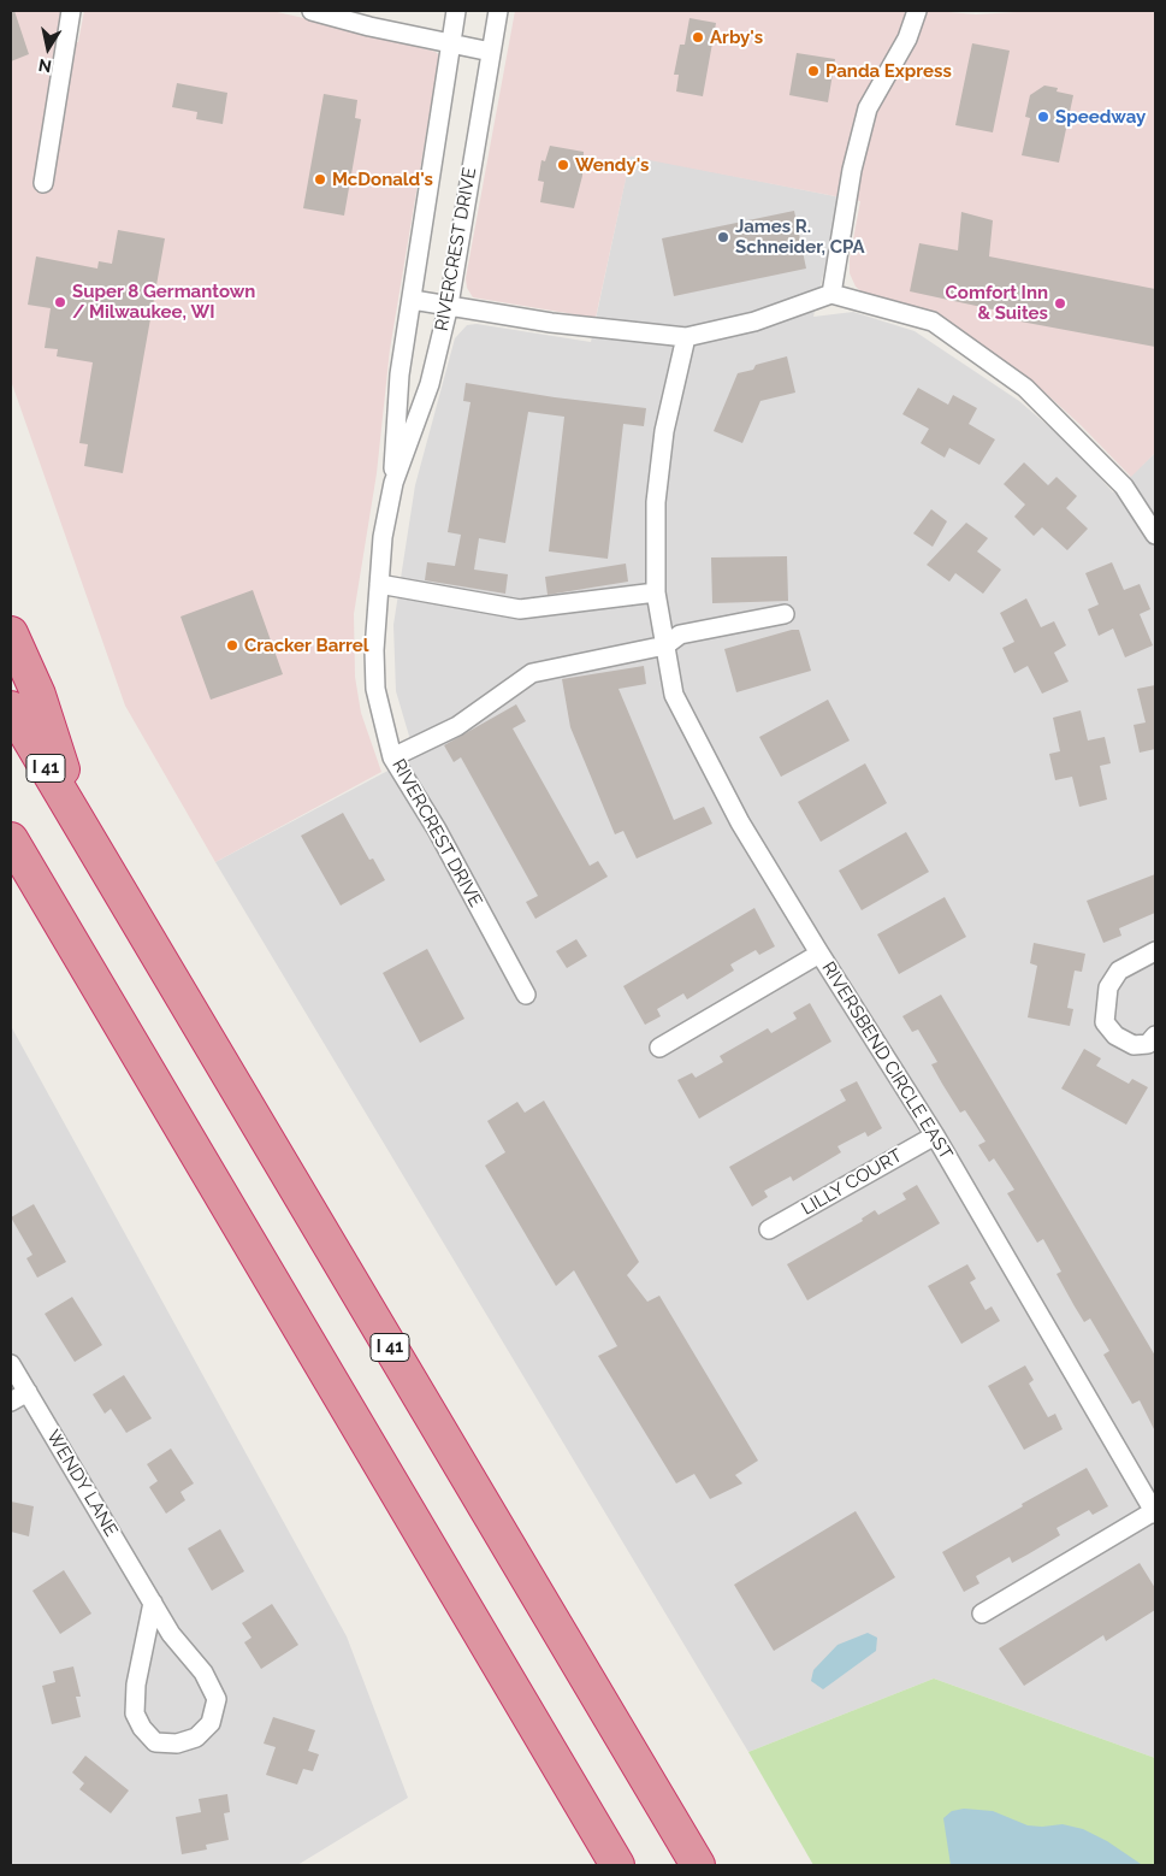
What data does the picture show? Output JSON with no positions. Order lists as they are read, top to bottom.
{
  "streets": {
    "highway": ["I 41"],
    "street": [
      "RIVERCREST DRIVE",
      "RIVERSBEND CIRCLE EAST",
      "LILLY COURT",
      "WENDY LANE"
    ]
  },
  "crossings": [
    ["RIVERSBEND CIRCLE EAST", "LILLY COURT"]
  ],
  "places": [
    "Arby's",
    "Panda Express",
    "Speedway",
    "Wendy's",
    "McDonald's",
    "James R. Schneider, CPA",
    "Super 8 Germantown / Milwaukee, WI",
    "Comfort Inn & Suites",
    "Cracker Barrel"
  ],
  "north": "bottom"
}
